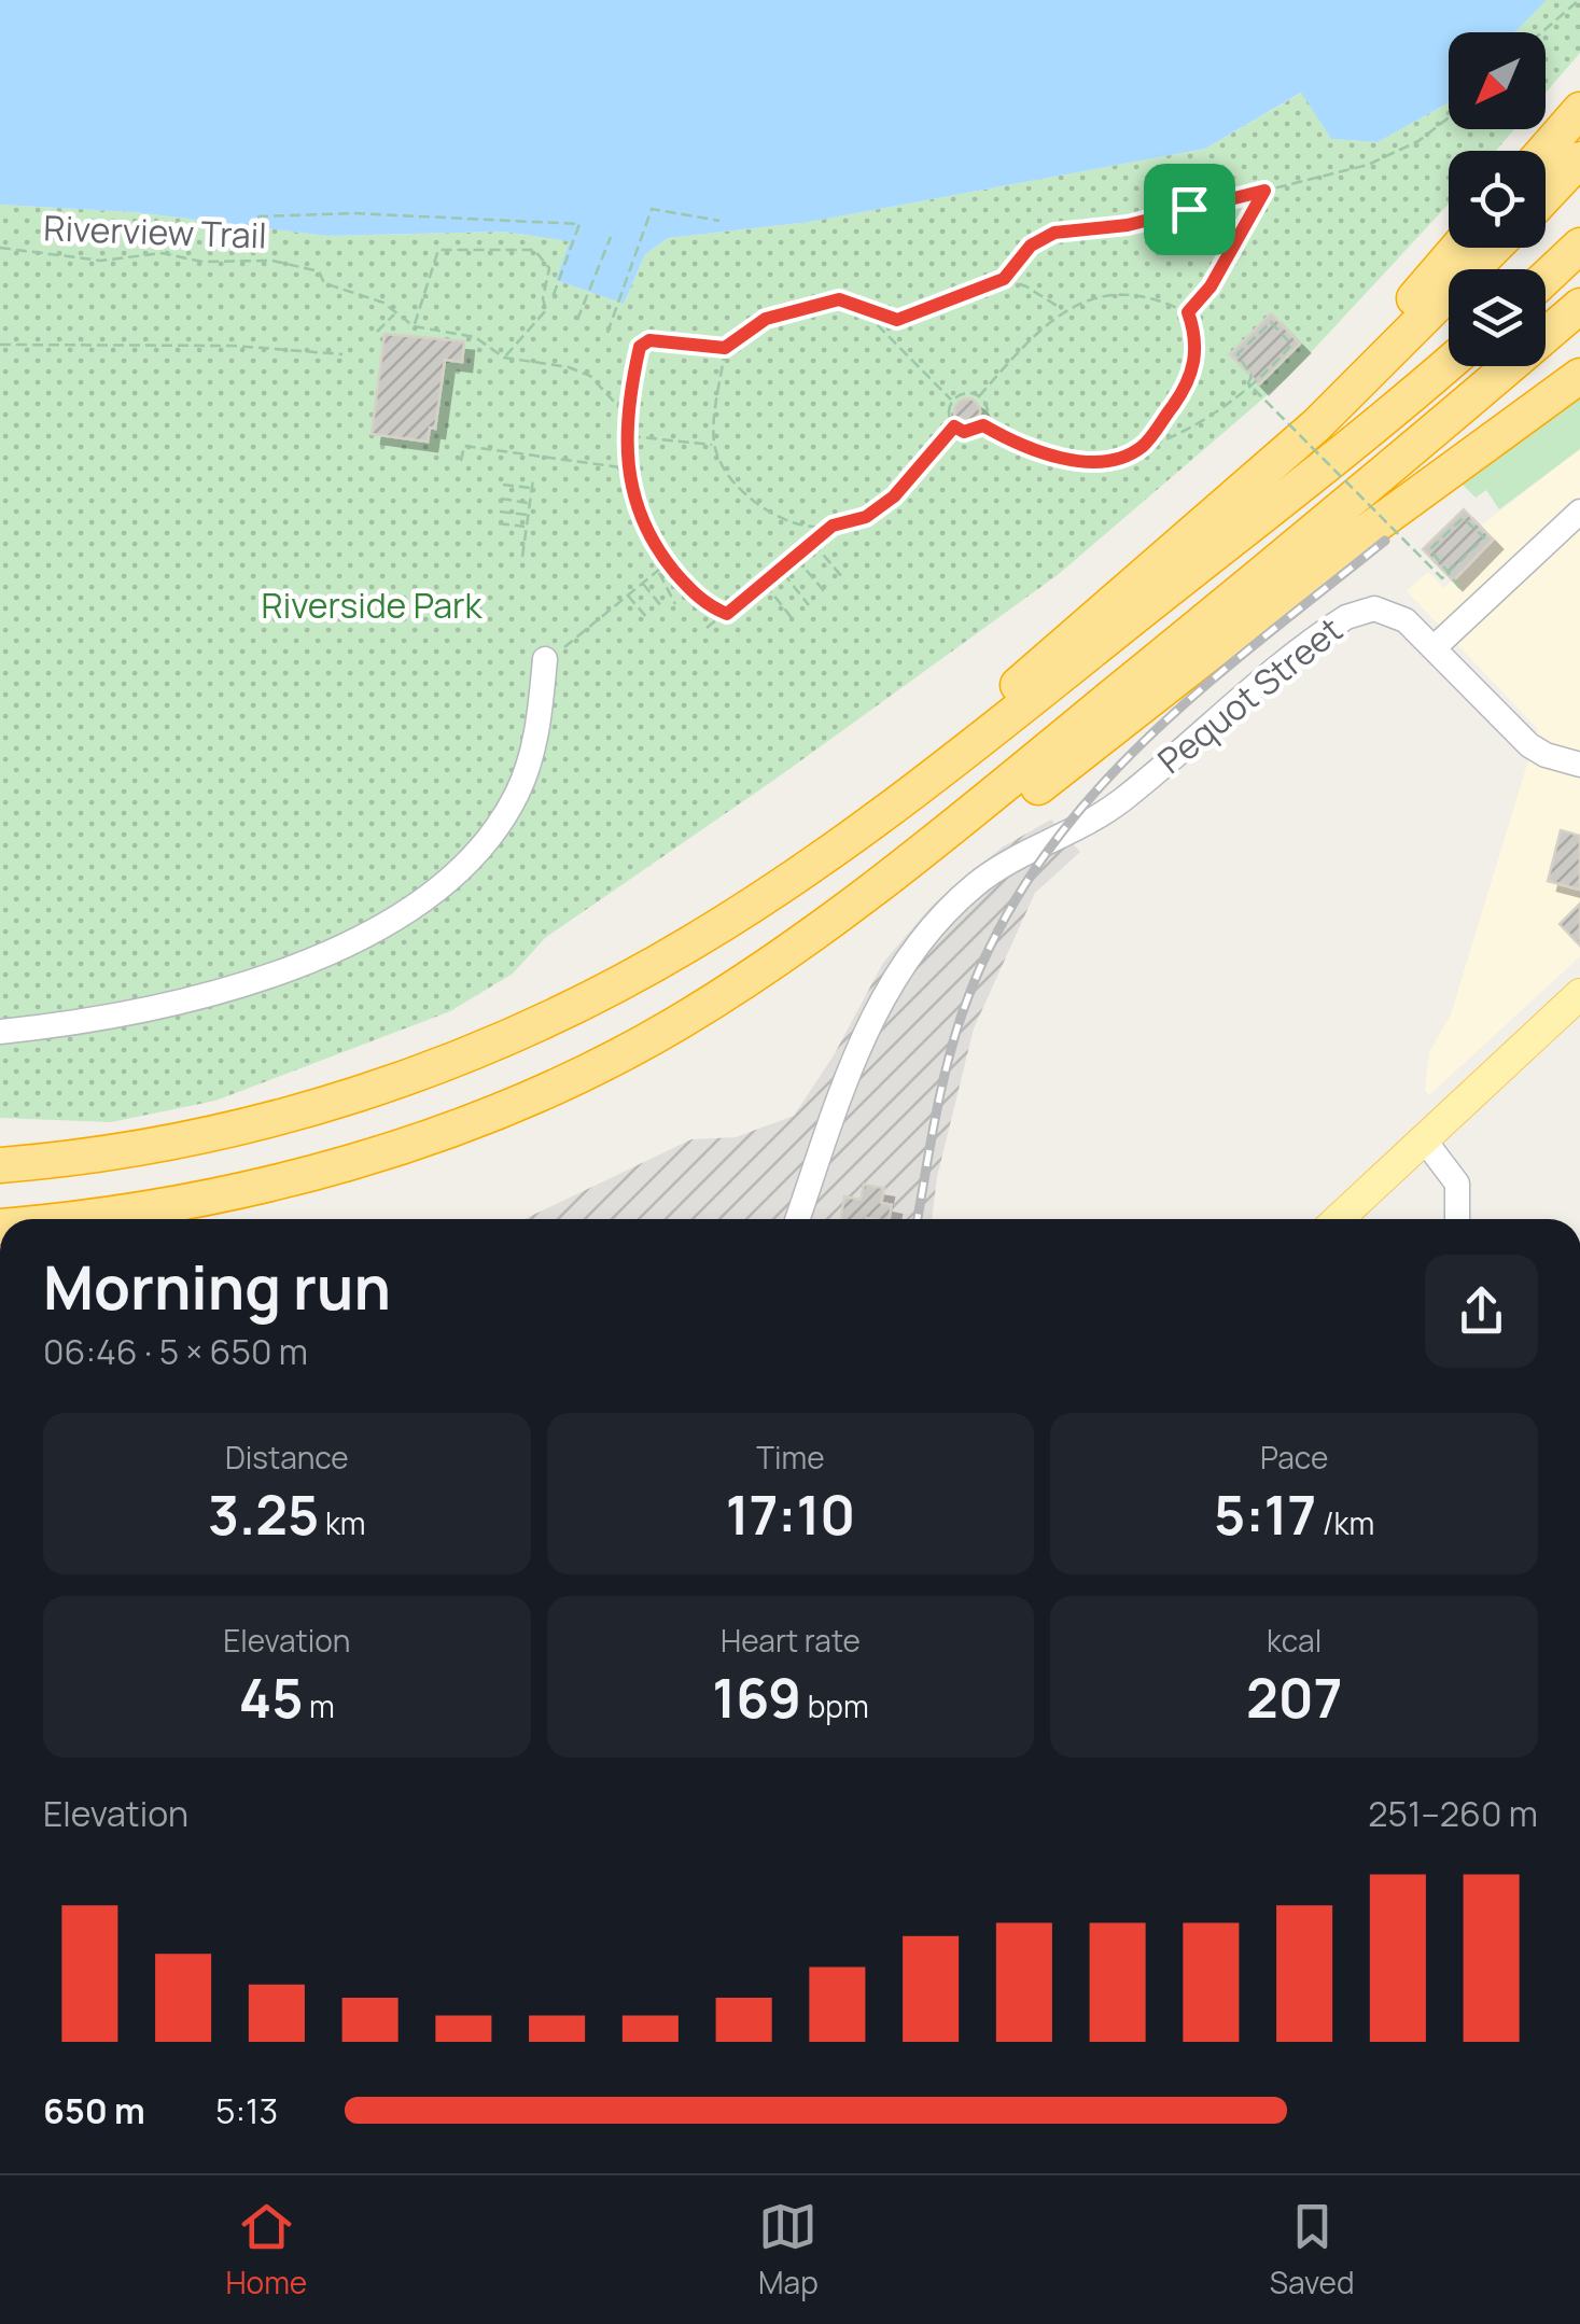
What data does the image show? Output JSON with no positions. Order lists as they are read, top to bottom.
{
  "streets": {
    "street": ["Pequot Street"],
    "path": ["Riverview Trail"]
  },
  "parks": ["Riverside Park"],
  "north": "bottom left",
  "page": {
    "heading": ["Morning run", "06:46 · 5 × 650 m"],
    "stats": [
      ["Distance", "3.25 km"],
      ["Time", "17:10"],
      ["Pace", "5:17 /km"],
      ["Elevation", "45 m"],
      ["Heart rate", "169 bpm"],
      ["kcal", "207"]
    ],
    "chart": ["Elevation", "251–260 m"],
    "list": [
      {
        "name": "650 m",
        "note": "5:13"
      }
    ],
    "tabs": ["Home", "Map", "Saved"]
  }
}
